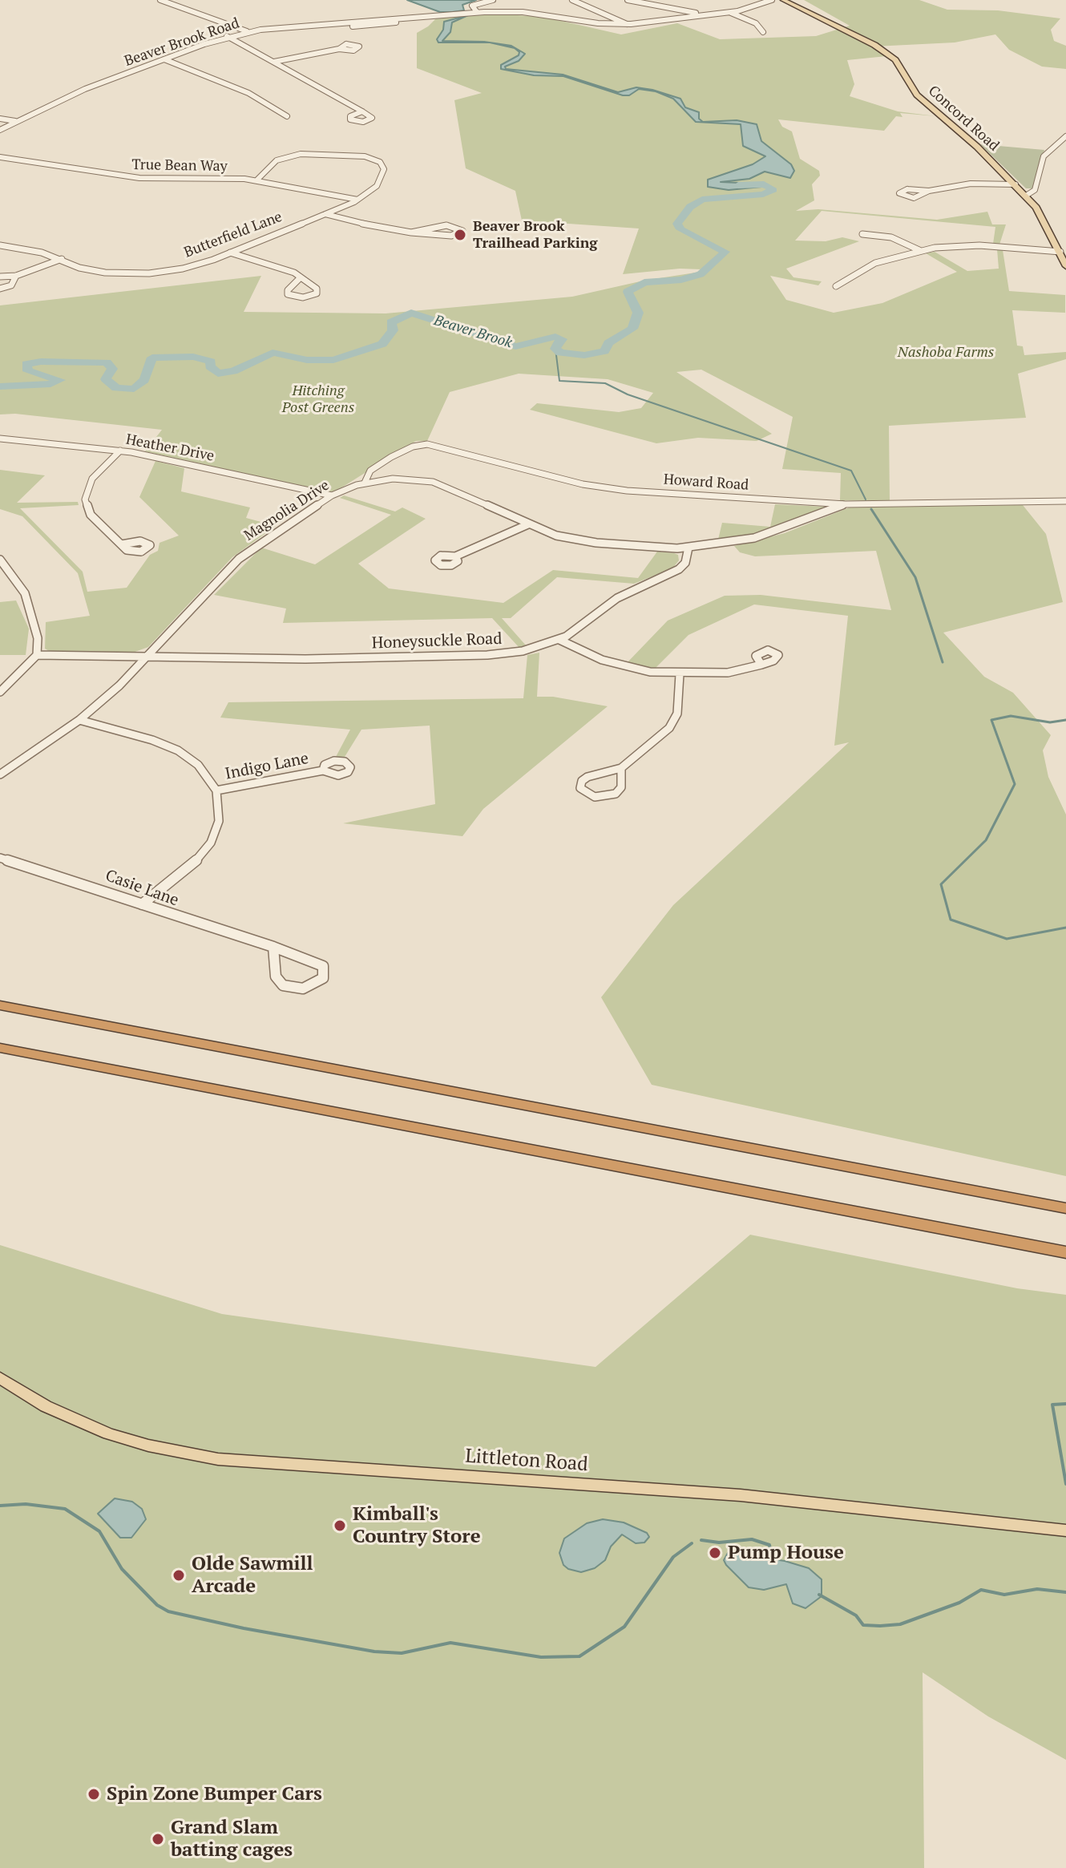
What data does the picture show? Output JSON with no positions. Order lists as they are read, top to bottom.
{
  "streets": {
    "main road": ["Concord Road", "Littleton Road"],
    "street": [
      "Beaver Brook Road",
      "True Bean Way",
      "Butterfield Lane",
      "Heather Drive",
      "Howard Road",
      "Magnolia Drive",
      "Honeysuckle Road",
      "Indigo Lane",
      "Casie Lane"
    ]
  },
  "crossings": [
    ["Beaver Brook Road", "Concord Road"],
    ["True Bean Way", "Butterfield Lane"],
    ["Heather Drive", "Magnolia Drive"],
    ["Howard Road", "Magnolia Drive"],
    ["Magnolia Drive", "Honeysuckle Road"]
  ],
  "water": ["Beaver Brook"],
  "parks": ["Nashoba Farms", "Hitching Post Greens"],
  "places": [
    "Beaver Brook Trailhead Parking",
    "Kimball's Country Store",
    "Pump House",
    "Olde Sawmill Arcade",
    "Spin Zone Bumper Cars",
    "Grand Slam batting cages"
  ]
}
